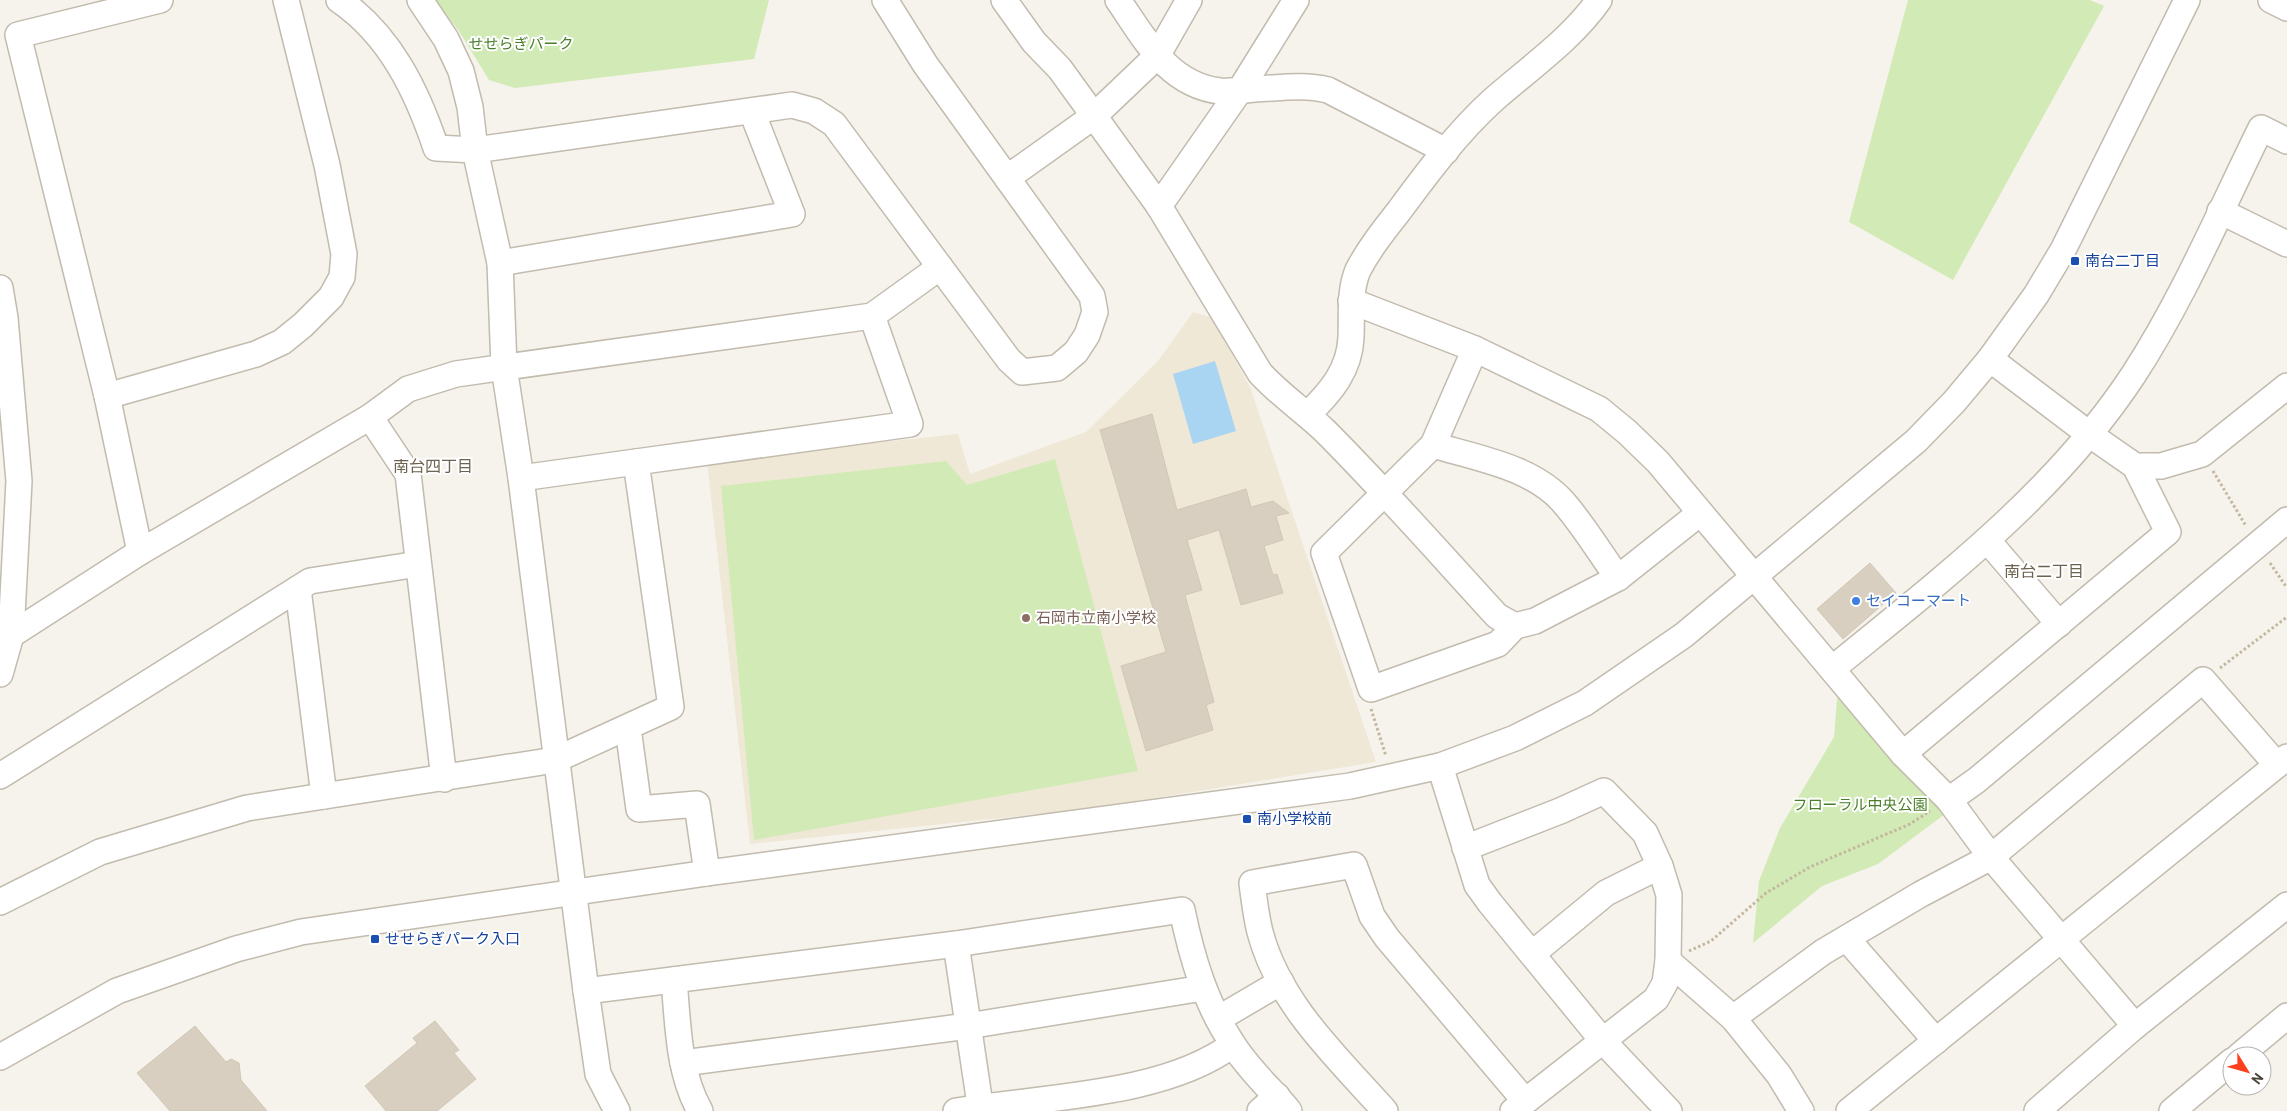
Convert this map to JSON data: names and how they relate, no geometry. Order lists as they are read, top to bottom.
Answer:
{
  "districts": ["南台四丁目", "南台二丁目"],
  "parks": ["せせらぎパーク", "フローラル中央公園"],
  "places": {
    "transit": ["南台二丁目", "南小学校前", "せせらぎパーク入口"],
    "other": ["セイコーマート", "石岡市立南小学校"]
  },
  "north": "bottom right"
}
